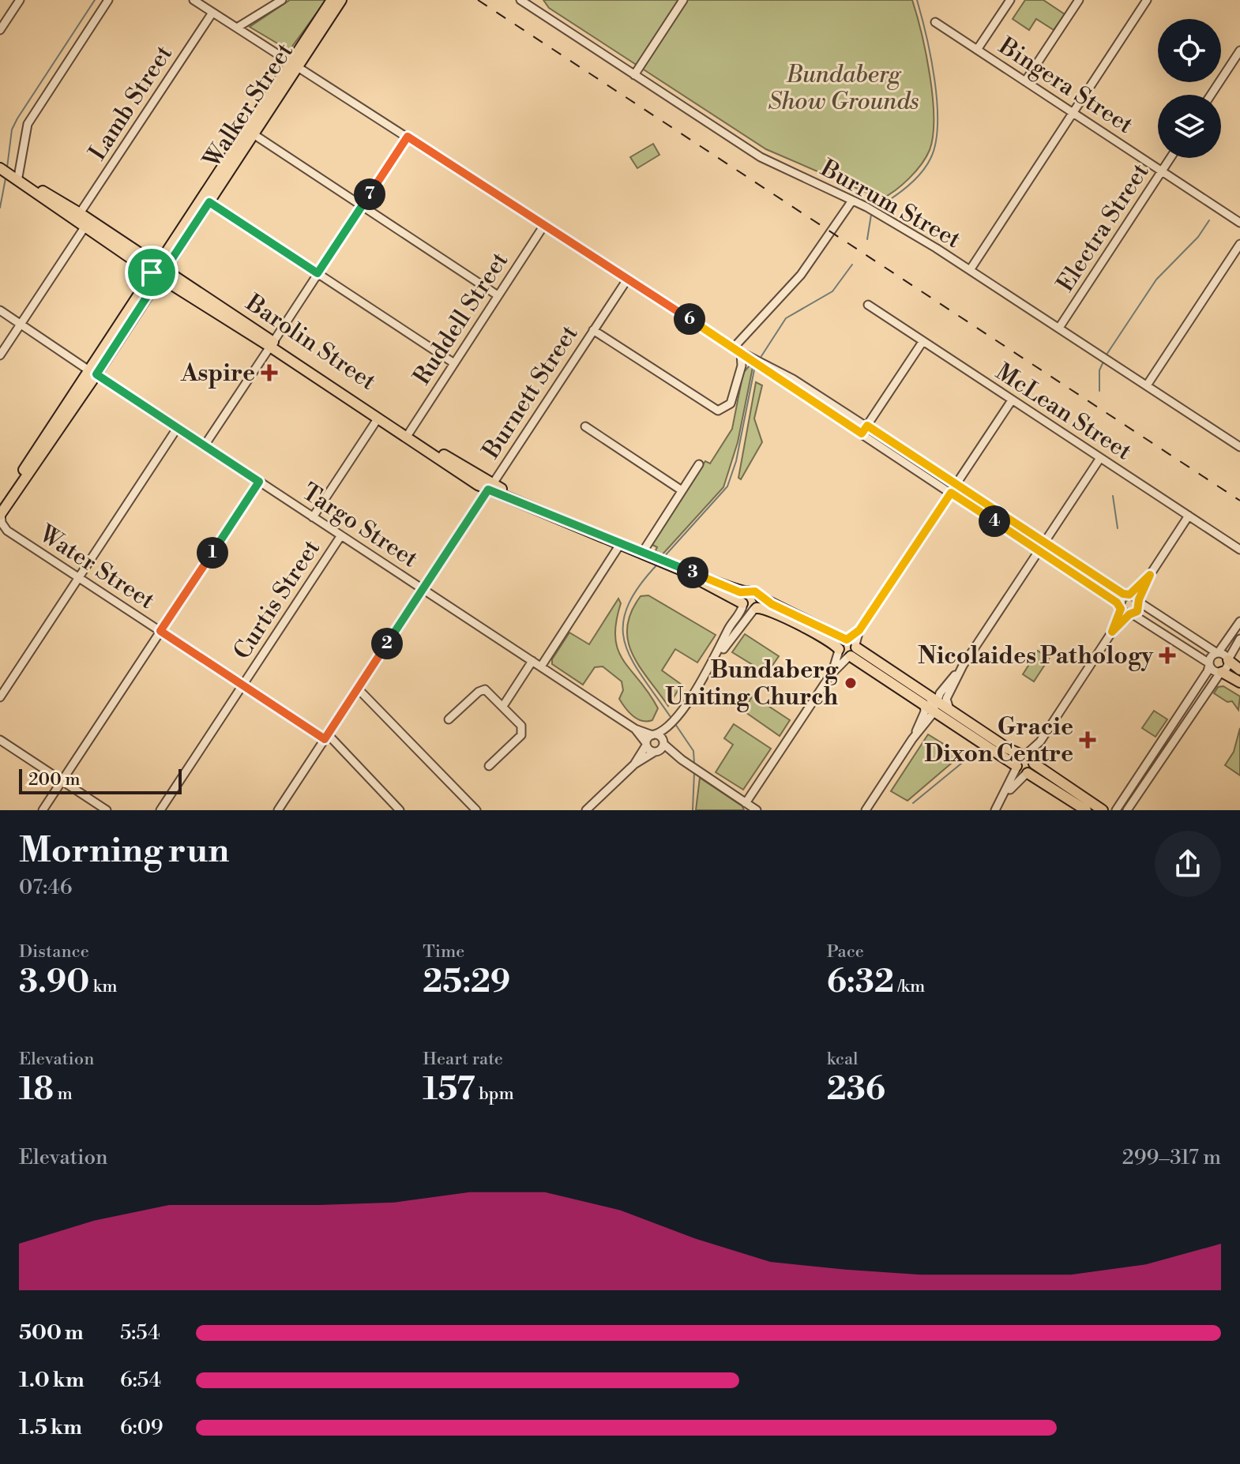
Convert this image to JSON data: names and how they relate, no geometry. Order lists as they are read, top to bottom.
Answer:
{
  "streets": {
    "main road": ["Walker Street", "Barolin Street"],
    "street": [
      "Bingera Street",
      "Lamb Street",
      "Burrum Street",
      "Electra Street",
      "Ruddell Street",
      "Burnett Street",
      "McLean Street",
      "Targo Street",
      "Water Street",
      "Curtis Street"
    ]
  },
  "crossings": [
    ["Bingera Street", "Electra Street"],
    ["Lamb Street", "Barolin Street"],
    ["Walker Street", "Barolin Street"],
    ["Walker Street", "Targo Street"],
    ["Walker Street", "Water Street"],
    ["Burrum Street", "Electra Street"],
    ["Ruddell Street", "Barolin Street"],
    ["Barolin Street", "Burnett Street"],
    ["Burnett Street", "Targo Street"],
    ["Burnett Street", "Water Street"],
    ["Targo Street", "Curtis Street"],
    ["Water Street", "Curtis Street"]
  ],
  "parks": ["Bundaberg Show Grounds"],
  "places": {
    "health": ["Aspire", "Nicolaides Pathology", "Gracie Dixon Centre"],
    "other": ["Bundaberg Uniting Church"]
  },
  "scale_bar": "200 m",
  "page": {
    "pins": [
      "7",
      "6",
      "4",
      "1",
      "3",
      "2"
    ],
    "scale": "200 m",
    "heading": ["Morning run", "07:46"],
    "stats": [
      ["Distance", "3.90 km"],
      ["Time", "25:29"],
      ["Pace", "6:32 /km"],
      ["Elevation", "18 m"],
      ["Heart rate", "157 bpm"],
      ["kcal", "236"]
    ],
    "chart": ["Elevation", "299–317 m"],
    "list": [
      {
        "name": "500 m",
        "note": "5:54"
      },
      {
        "name": "1.0 km",
        "note": "6:54"
      },
      {
        "name": "1.5 km",
        "note": "6:09"
      }
    ]
  }
}
